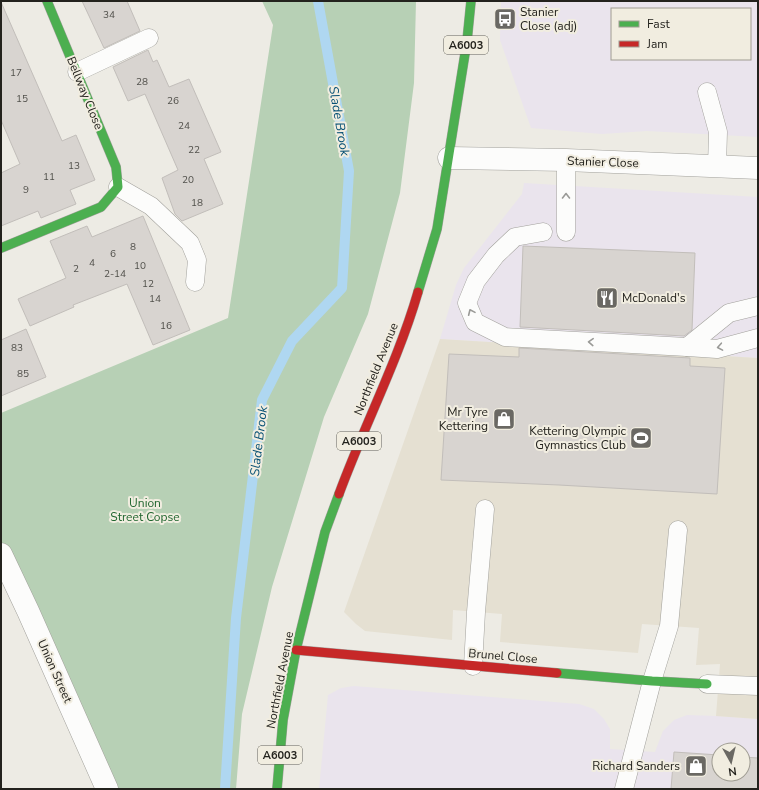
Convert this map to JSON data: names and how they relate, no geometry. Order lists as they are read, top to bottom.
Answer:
{
  "streets": {
    "main road": [
      "A6003",
      "Bellway Close",
      "Northfield Avenue",
      "Brunel Close"
    ],
    "street": ["Stanier Close", "Union Street"]
  },
  "crossings": [
    ["Stanier Close", "Northfield Avenue"],
    ["Northfield Avenue", "Brunel Close"]
  ],
  "water": ["Slade Brook"],
  "parks": ["Union Street Copse"],
  "places": {
    "bus stop": ["Stanier Close (adj)"],
    "restaurant": ["McDonald's"],
    "shop": ["Mr Tyre Kettering", "Richard Sanders"],
    "sports": ["Kettering Olympic Gymnastics Club"]
  },
  "house_numbers": [
    "34",
    "17",
    "28",
    "15",
    "26",
    "24",
    "22",
    "13",
    "11",
    "20",
    "9",
    "18",
    "8",
    "6",
    "4",
    "10",
    "2",
    "2-14",
    "12",
    "14",
    "16",
    "83",
    "85"
  ],
  "legend": ["Fast", "Jam"],
  "north": "bottom"
}
